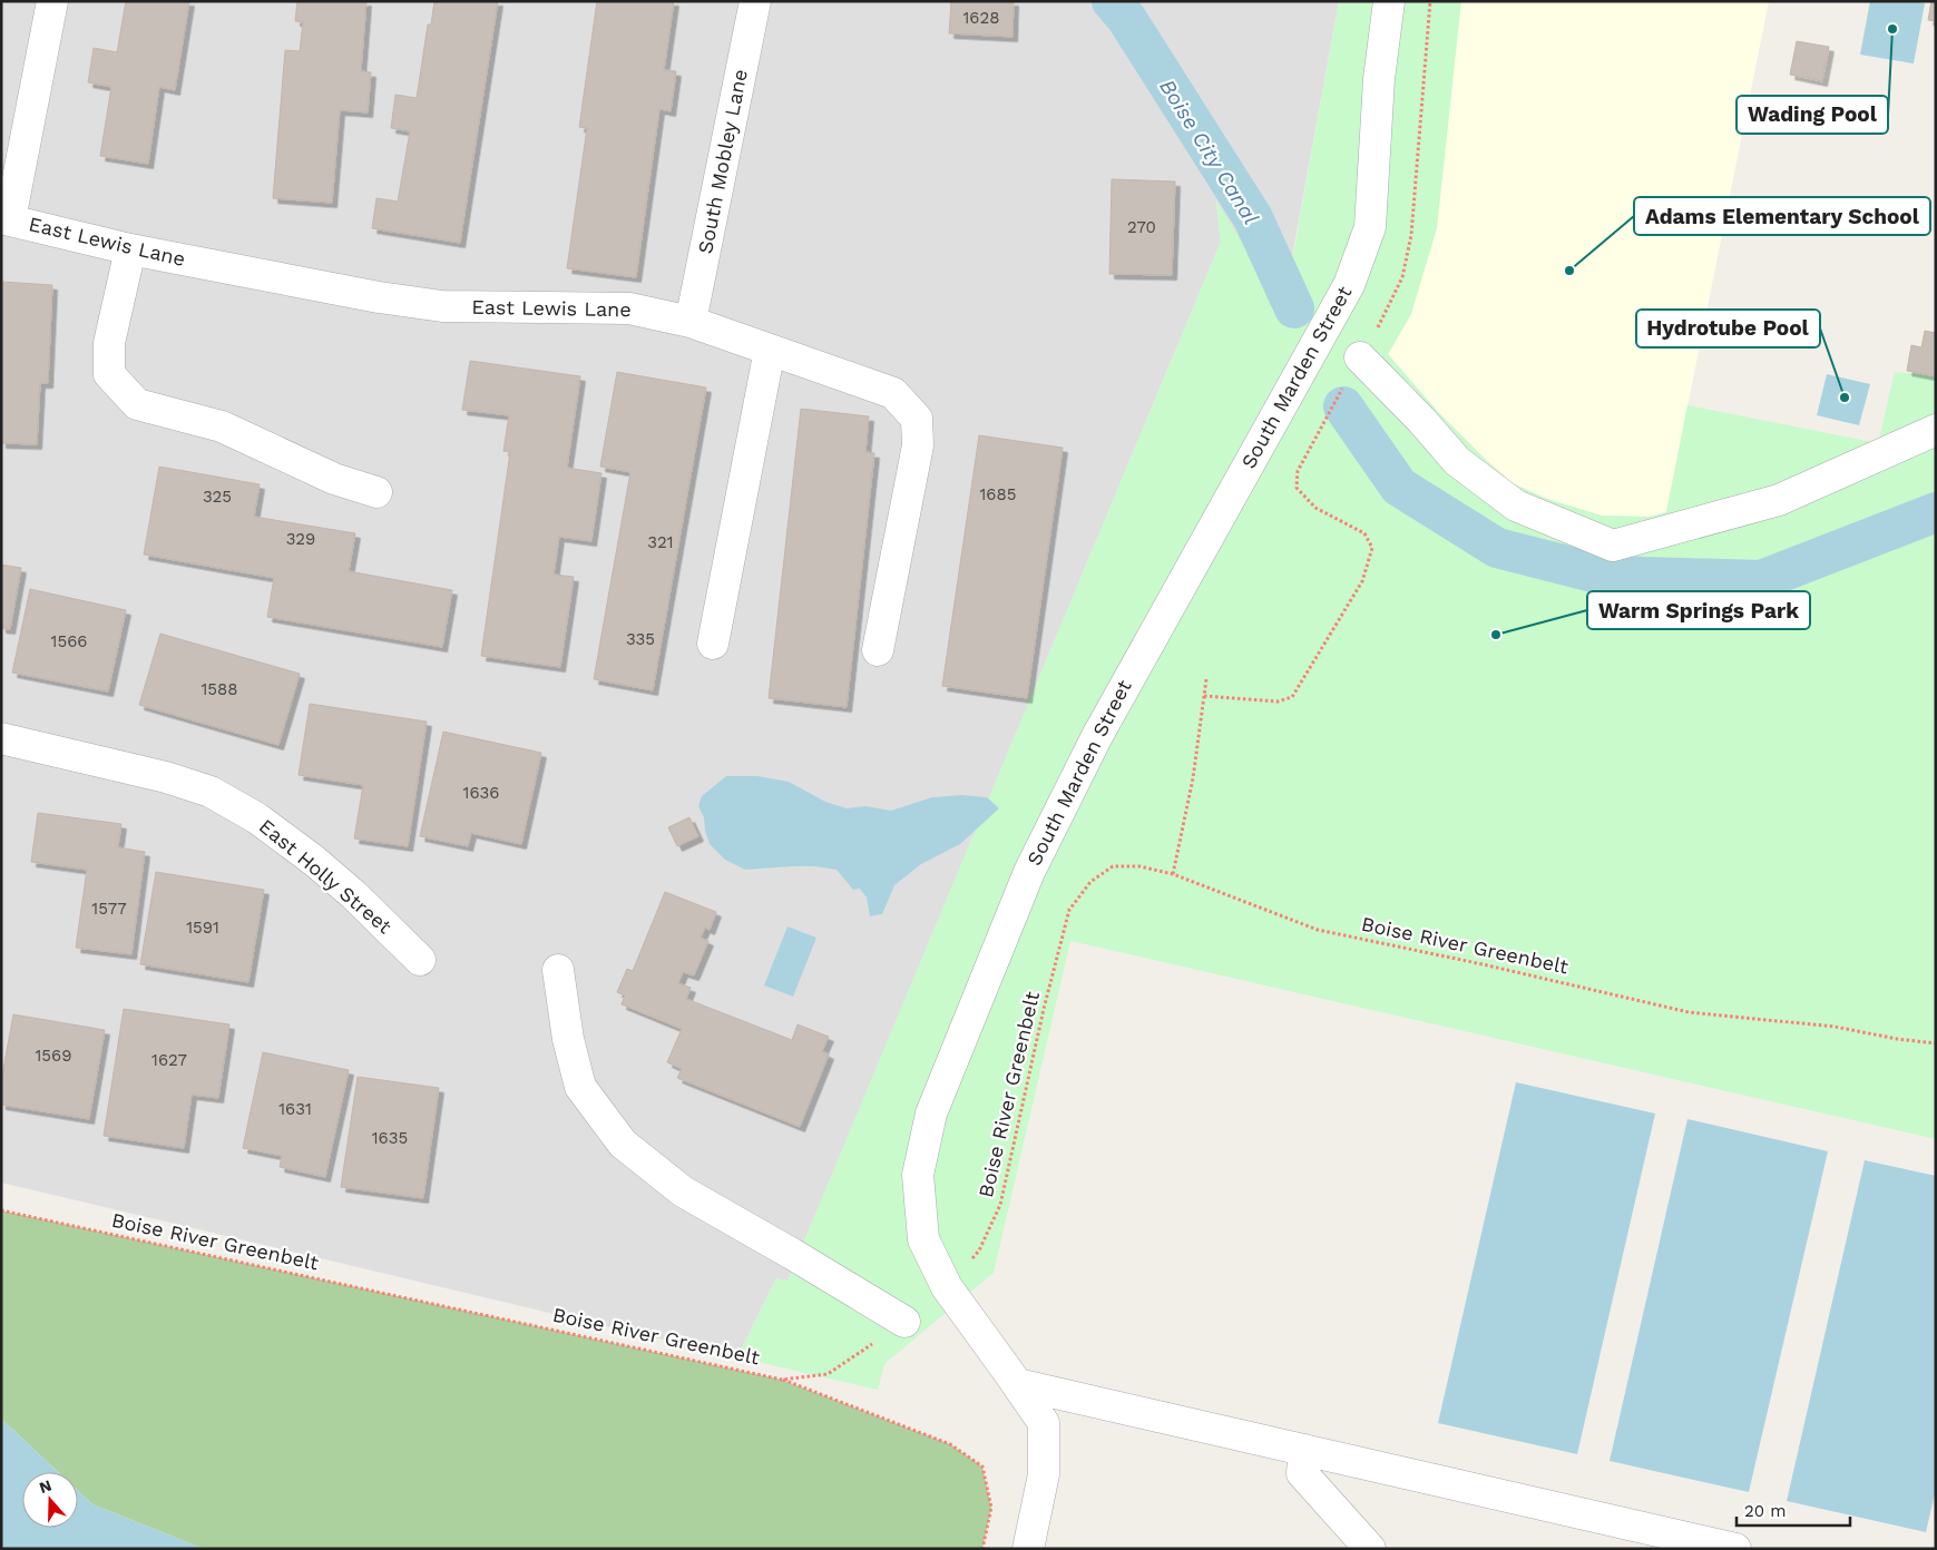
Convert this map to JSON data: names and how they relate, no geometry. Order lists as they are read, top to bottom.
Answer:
{
  "streets": {
    "street": [
      "South Mobley Lane",
      "East Lewis Lane",
      "South Marden Street",
      "East Holly Street"
    ],
    "path": ["Boise River Greenbelt"]
  },
  "crossings": [
    ["South Mobley Lane", "East Lewis Lane"],
    ["South Marden Street", "Boise River Greenbelt"]
  ],
  "water": ["Boise City Canal"],
  "places": [
    "Wading Pool",
    "Adams Elementary School",
    "Hydrotube Pool",
    "Warm Springs Park"
  ],
  "house_numbers": [
    "1628",
    "270",
    "1685",
    "325",
    "329",
    "321",
    "335",
    "1566",
    "1588",
    "1636",
    "1577",
    "1591",
    "1569",
    "1627",
    "1631",
    "1635"
  ],
  "scale_bar": "20 m",
  "north": "top"
}
